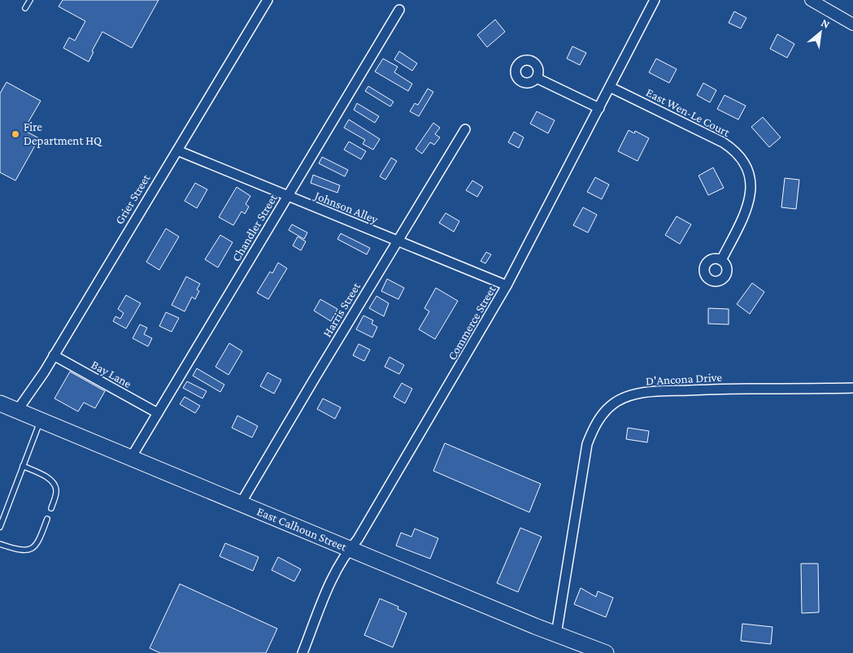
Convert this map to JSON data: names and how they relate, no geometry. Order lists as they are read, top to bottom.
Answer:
{
  "streets": {
    "main road": ["East Calhoun Street"],
    "street": [
      "East Wen-Le Court",
      "Grier Street",
      "Johnson Alley",
      "Chandler Street",
      "Harris Street",
      "Commerce Street",
      "Bay Lane",
      "D'Ancona Drive"
    ]
  },
  "crossings": [
    ["East Wen-Le Court", "Commerce Street"],
    ["Grier Street", "Johnson Alley"],
    ["Grier Street", "Bay Lane"],
    ["Grier Street", "East Calhoun Street"],
    ["Johnson Alley", "Chandler Street"],
    ["Johnson Alley", "Harris Street"],
    ["Johnson Alley", "Commerce Street"],
    ["Chandler Street", "Bay Lane"],
    ["Chandler Street", "East Calhoun Street"],
    ["Harris Street", "East Calhoun Street"],
    ["Commerce Street", "East Calhoun Street"],
    ["D'Ancona Drive", "East Calhoun Street"]
  ],
  "places": ["Fire Department HQ"],
  "north": "top right"
}
